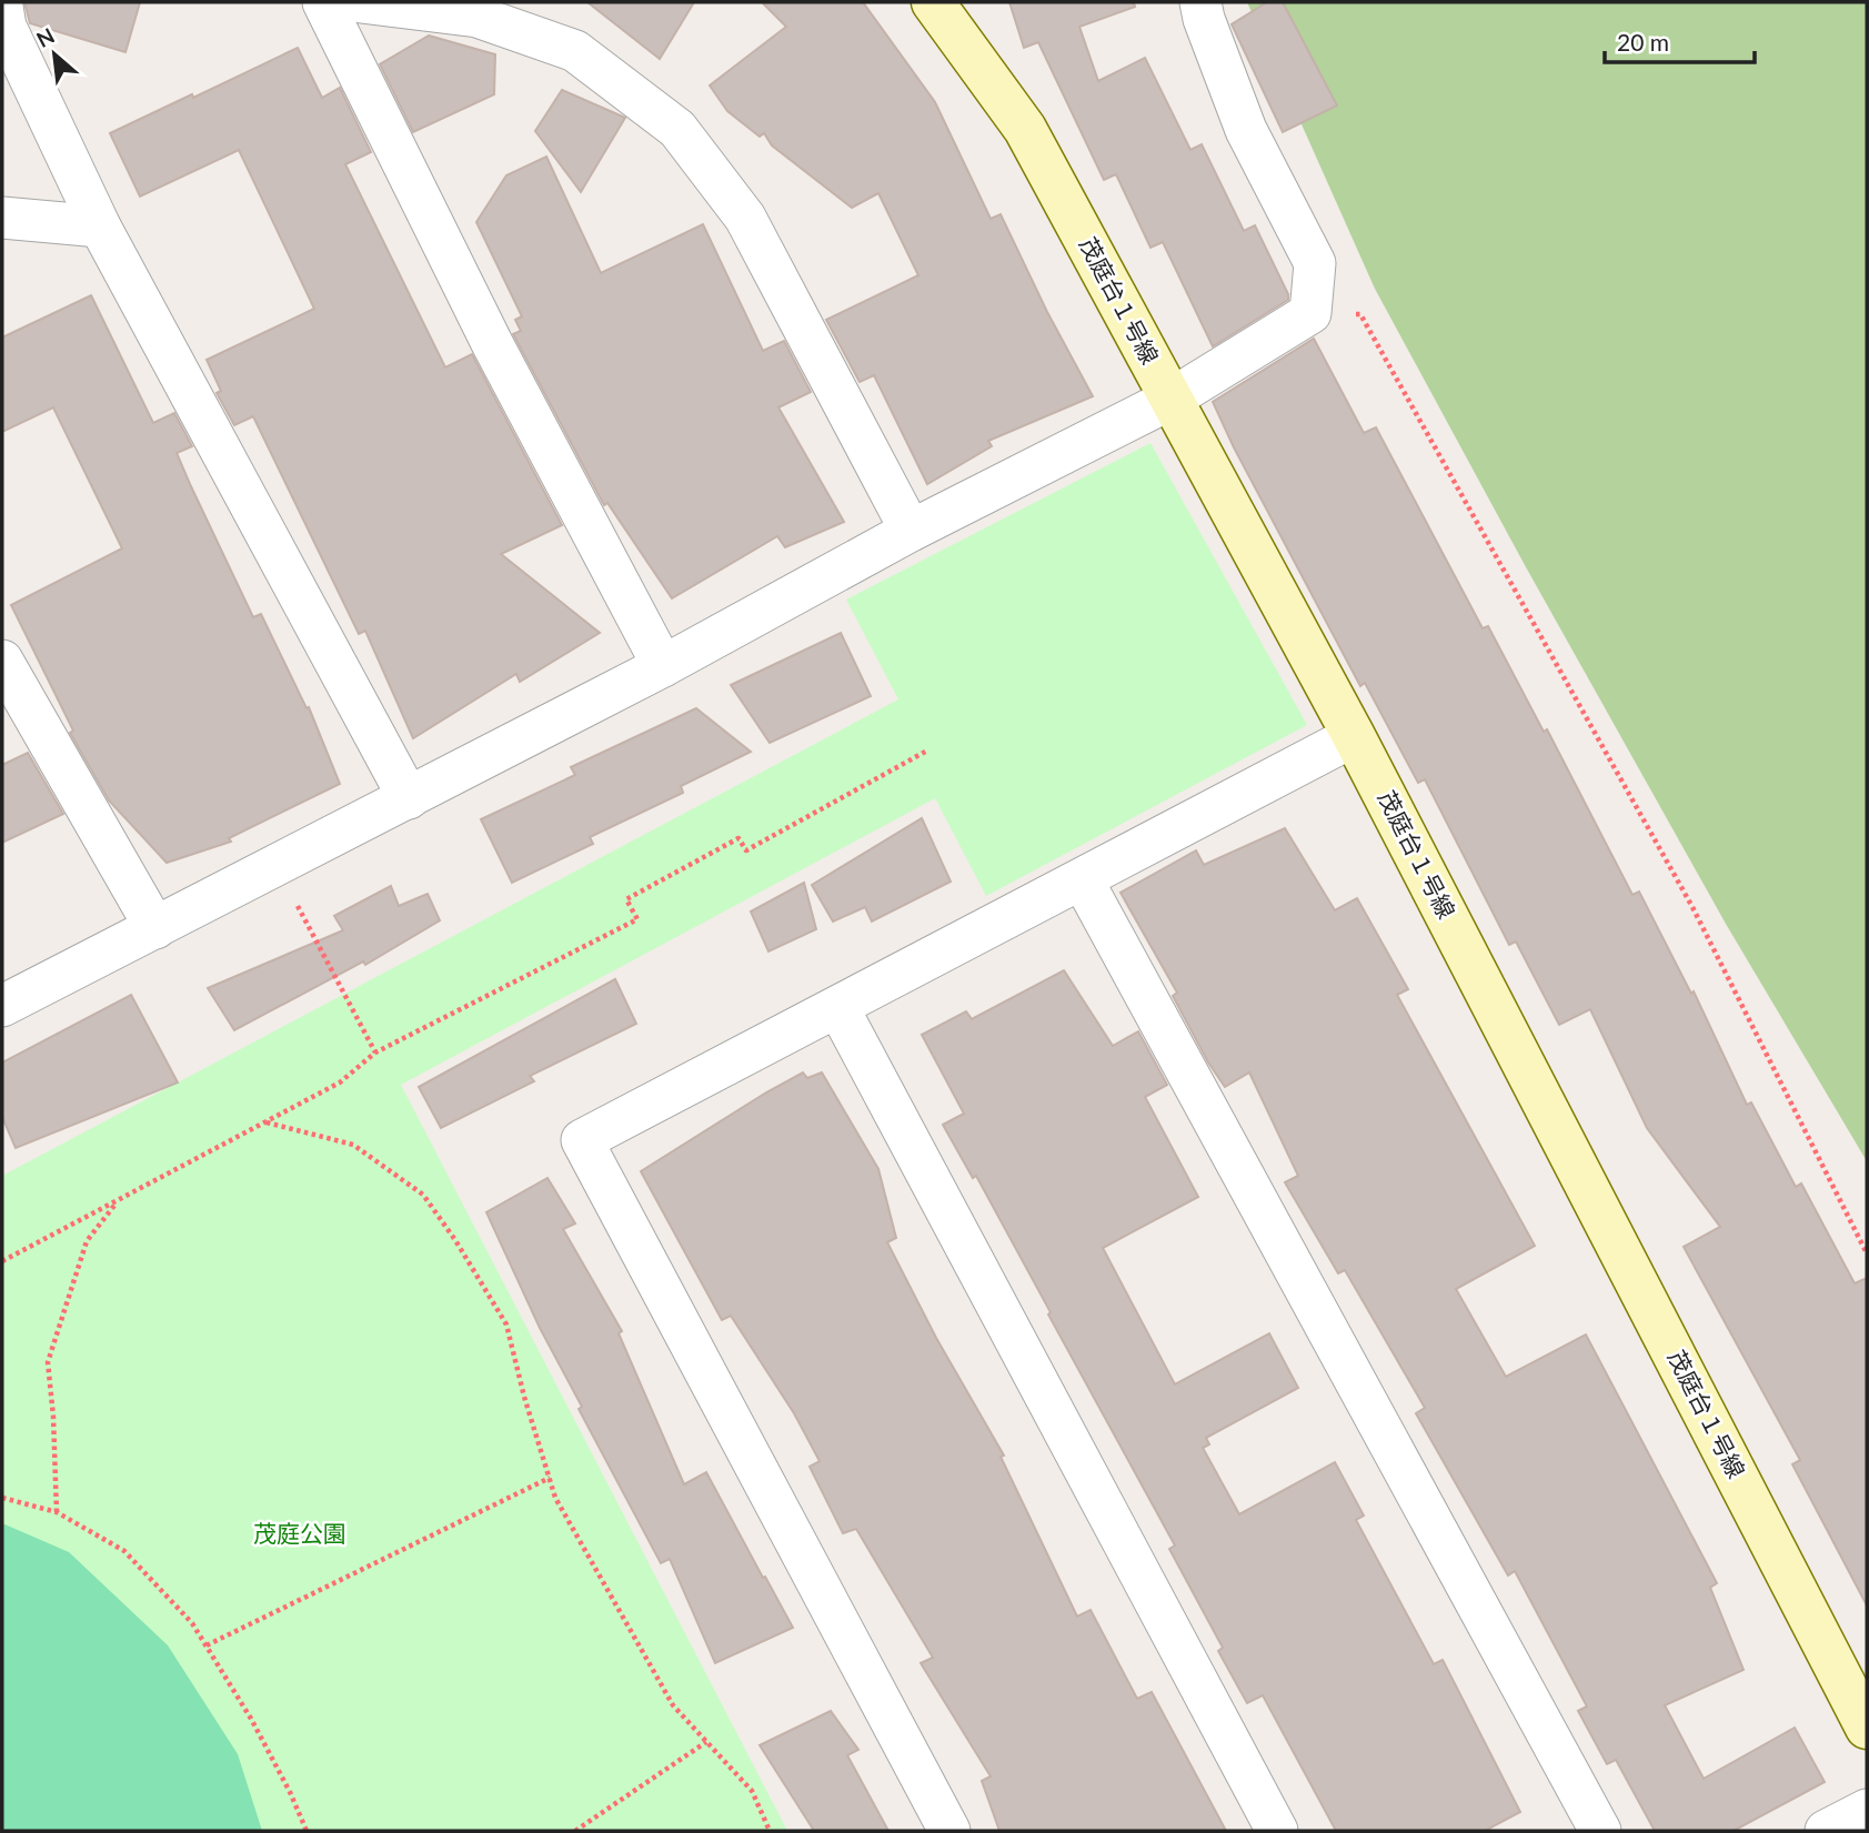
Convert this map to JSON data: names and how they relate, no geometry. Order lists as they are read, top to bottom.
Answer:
{
  "streets": {
    "street": ["茂庭台１号線"]
  },
  "parks": ["茂庭公園"],
  "scale_bar": "20 m",
  "north": "top left"
}
